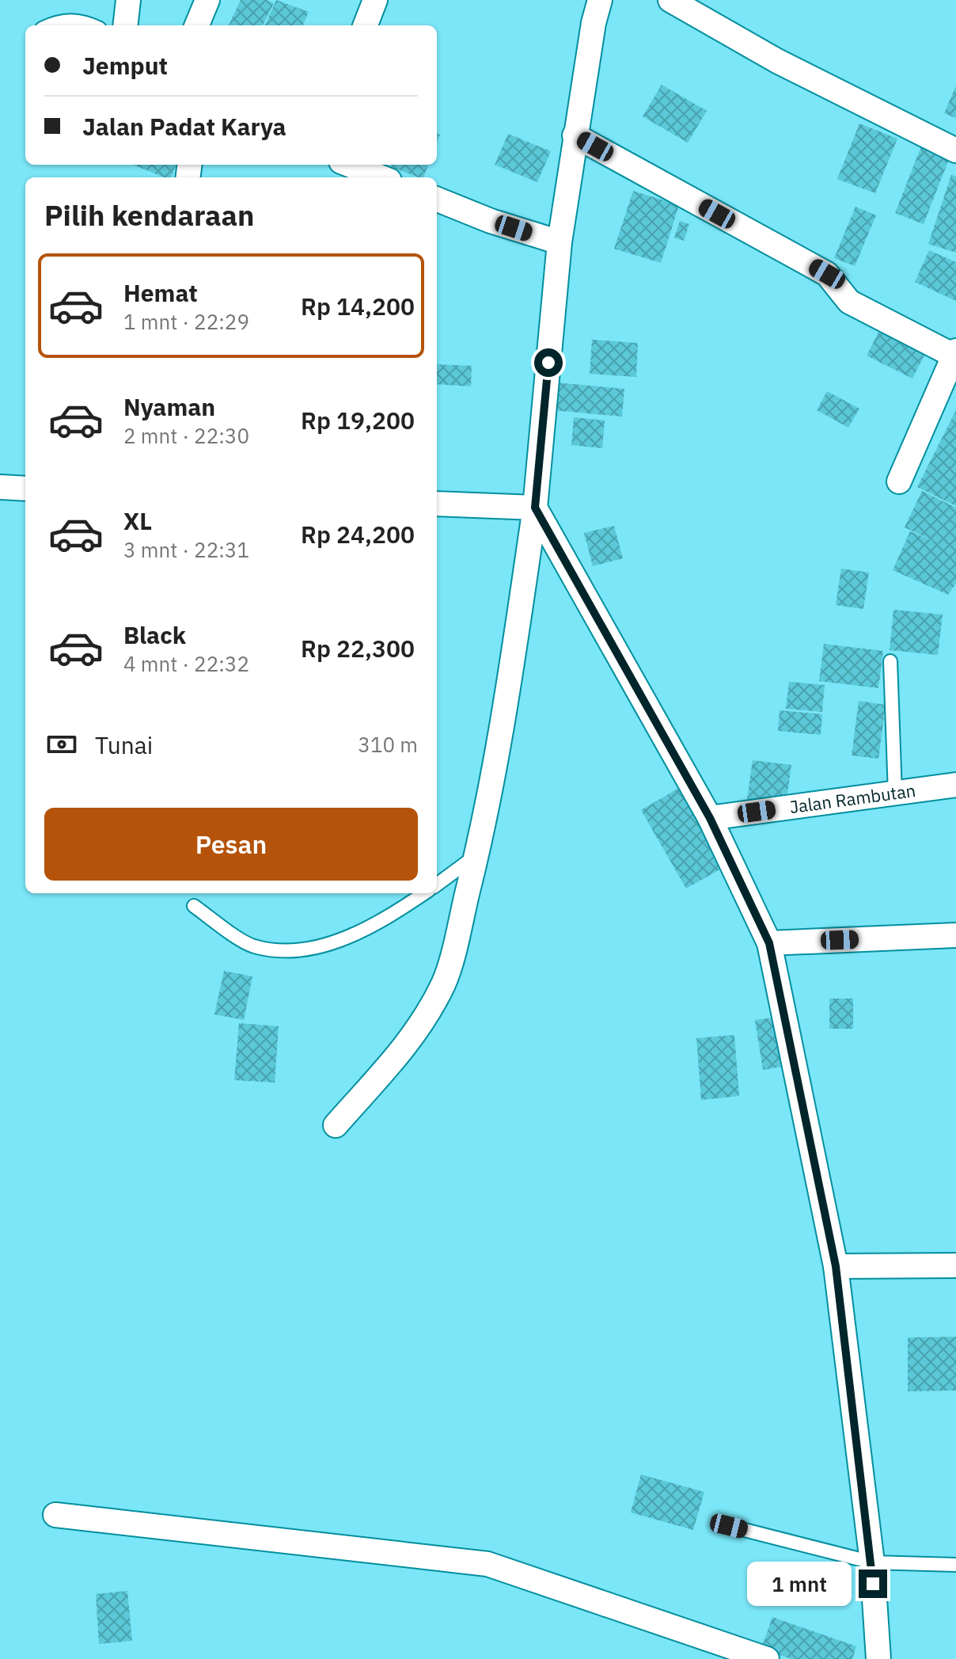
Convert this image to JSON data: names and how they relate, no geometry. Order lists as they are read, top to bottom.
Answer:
{
  "streets": {
    "street": ["Jalan Rambutan"]
  },
  "page": {
    "banner": ["Jemput", "Jalan Padat Karya"],
    "heading": "Pilih kendaraan",
    "list": [
      {
        "name": "Hemat",
        "note": "1 mnt · 22:29",
        "value": "Rp 14,200"
      },
      {
        "name": "Nyaman",
        "note": "2 mnt · 22:30",
        "value": "Rp 19,200"
      },
      {
        "name": "XL",
        "note": "3 mnt · 22:31",
        "value": "Rp 24,200"
      },
      {
        "name": "Black",
        "note": "4 mnt · 22:32",
        "value": "Rp 22,300"
      }
    ],
    "pay": ["Tunai", "310 m"],
    "buttons": "Pesan",
    "bubble": "1 mnt"
  }
}
